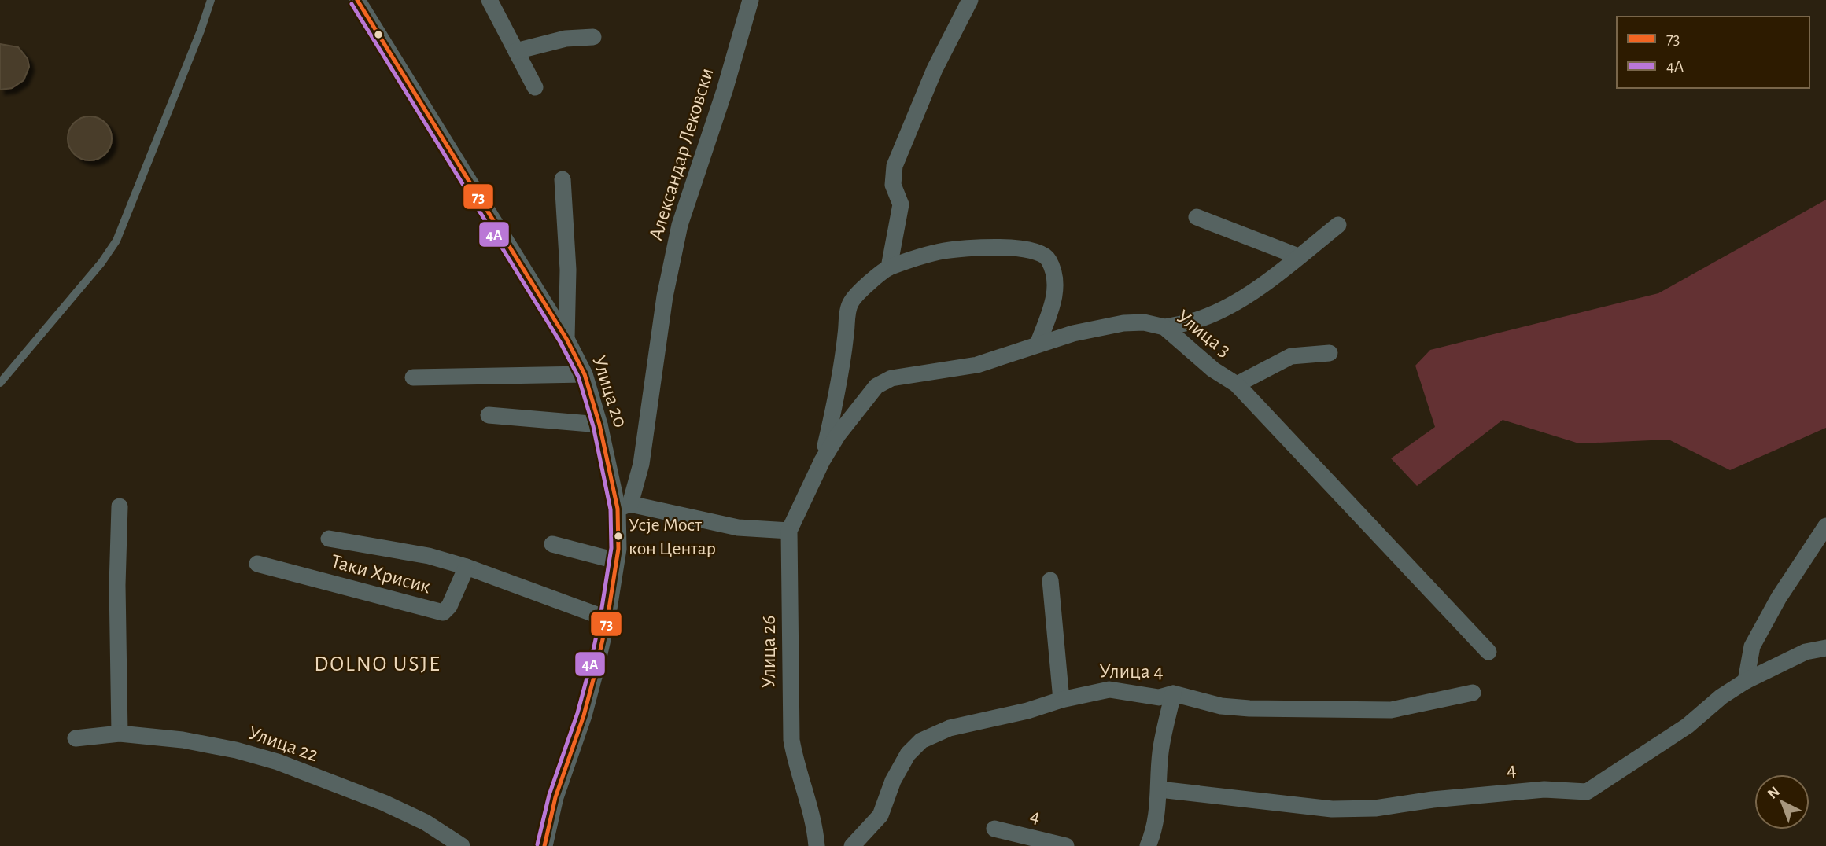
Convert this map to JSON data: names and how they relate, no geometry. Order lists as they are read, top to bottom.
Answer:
{
  "streets": {
    "street": [
      "Александар Лековски",
      "Улица 3",
      "Улица 20",
      "Таки Хрисик",
      "Улица 26",
      "Улица 4",
      "Улица 22",
      "4"
    ]
  },
  "crossings": [
    ["Александар Лековски", "Улица 20"],
    ["Улица 3", "Улица 26"]
  ],
  "districts": ["DOLNO USJE"],
  "places": ["Усје Мост кон Центар"],
  "lines": ["transit line 73", "transit line 4A"],
  "legend": ["73", "4A"],
  "north": "top left"
}
